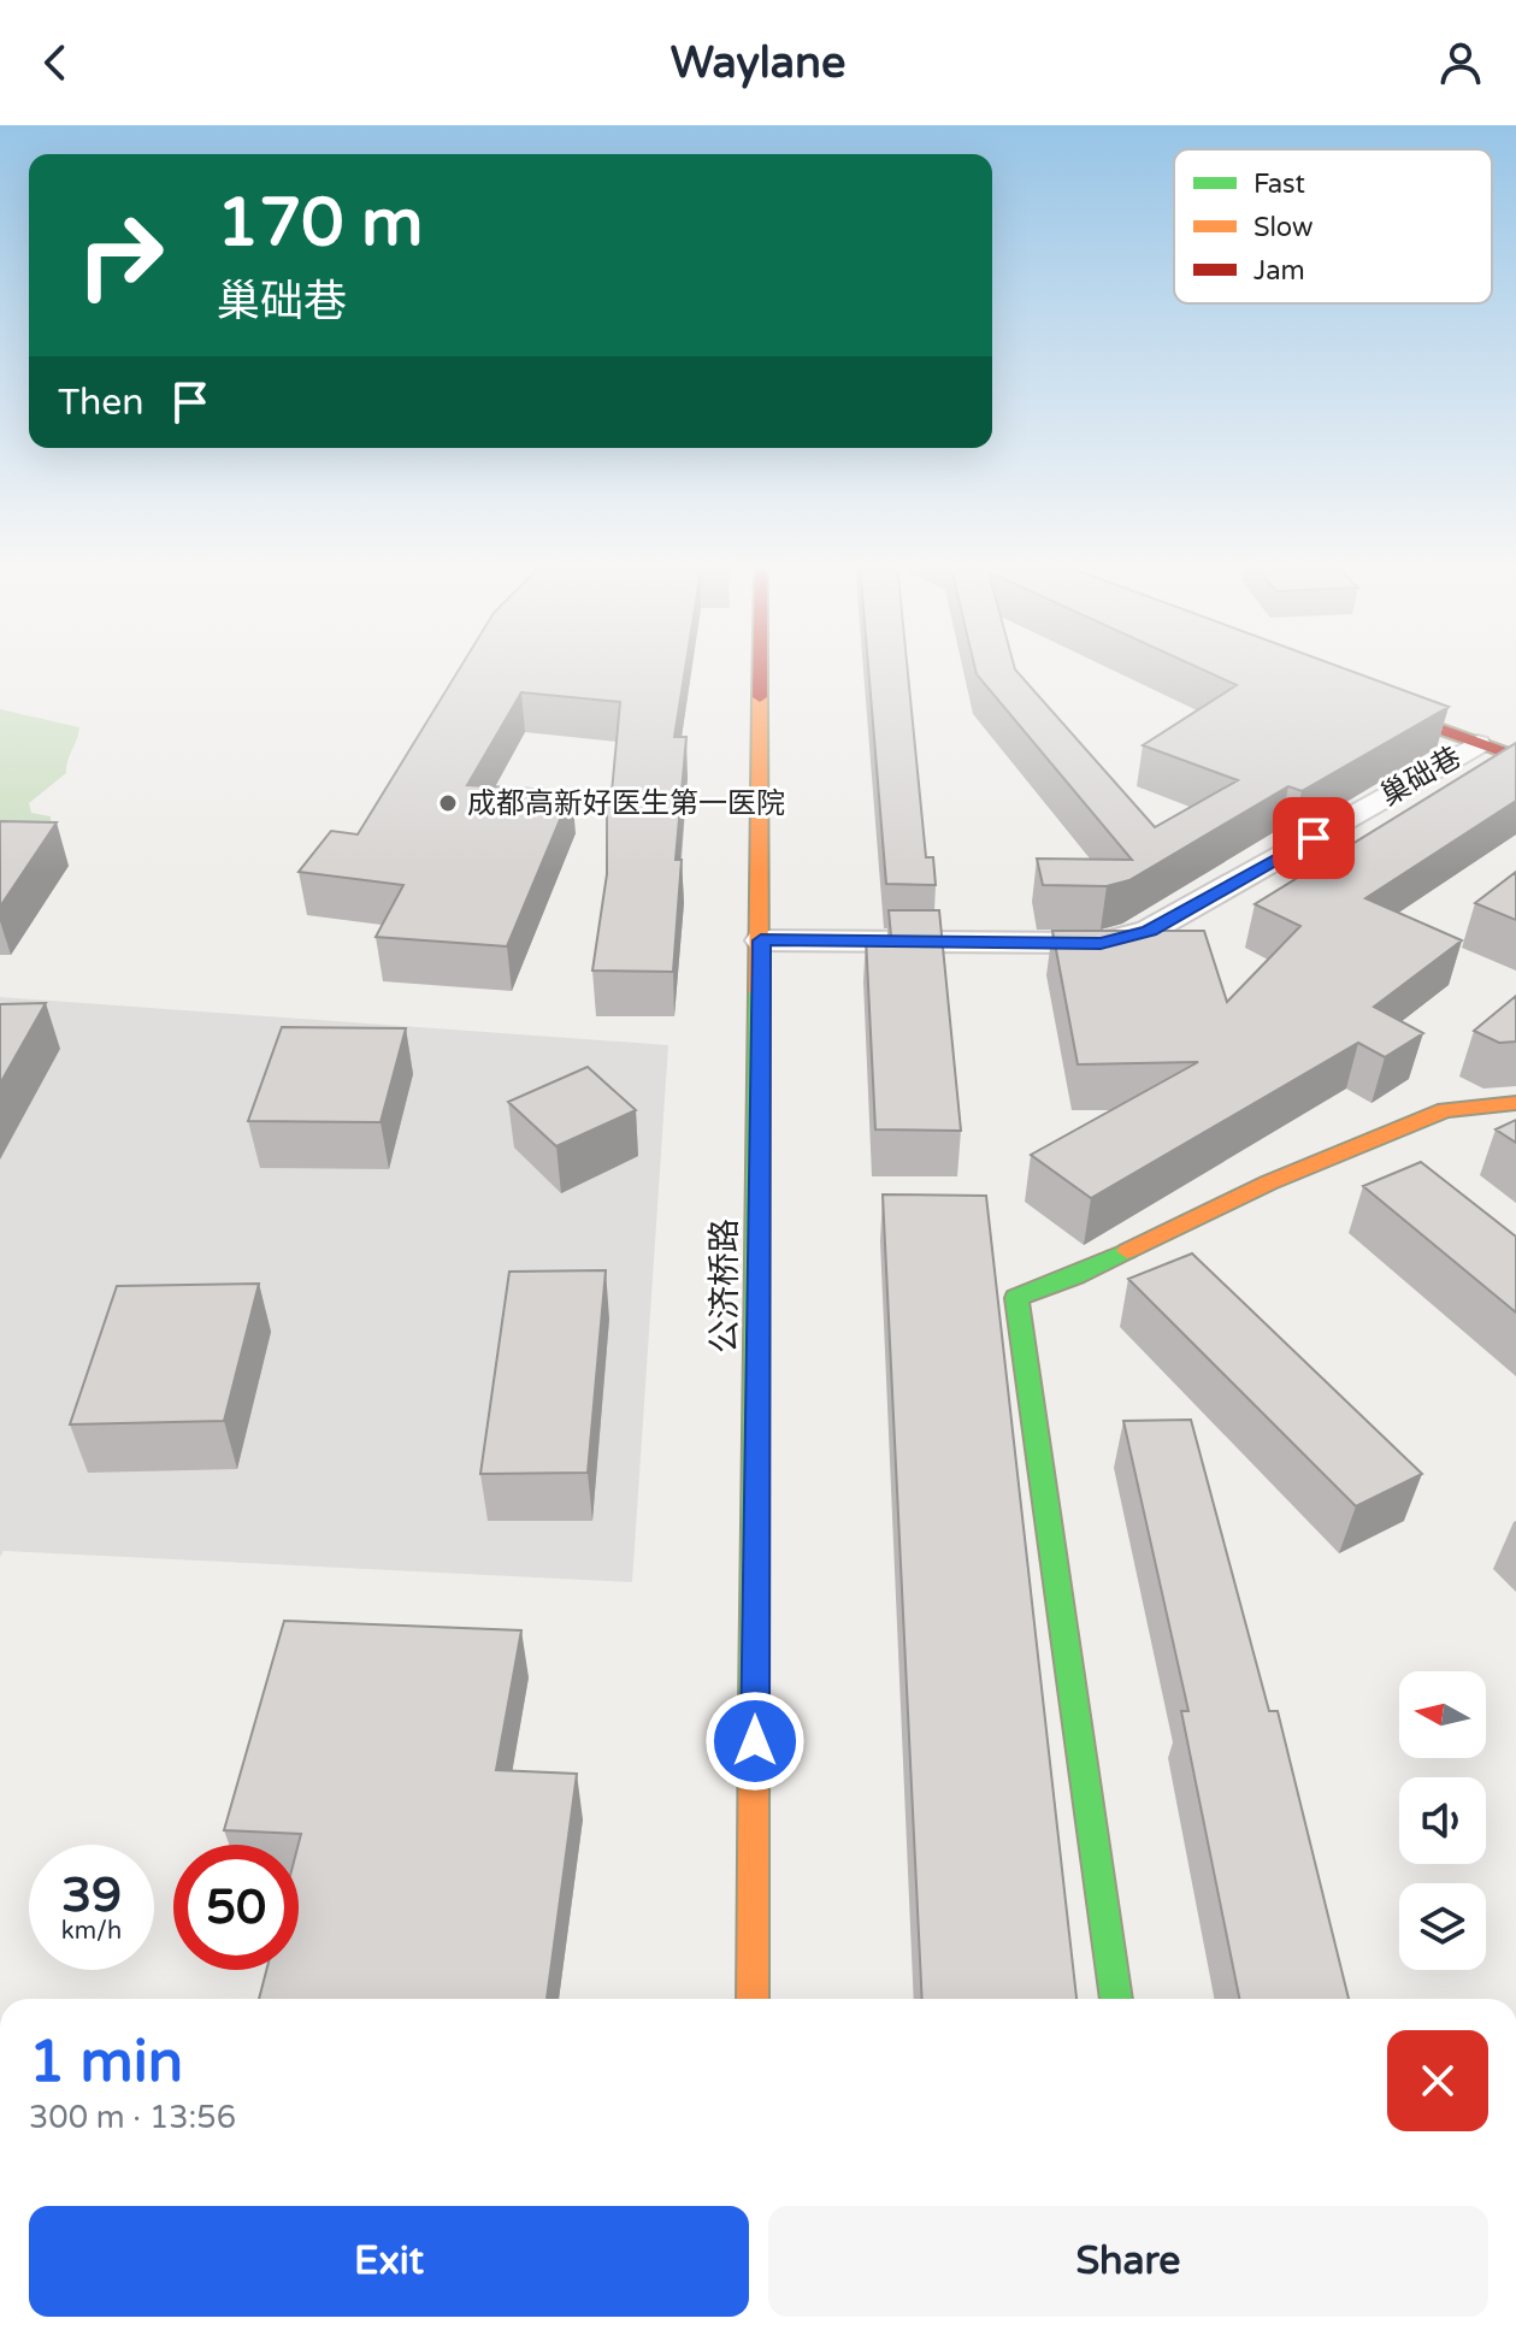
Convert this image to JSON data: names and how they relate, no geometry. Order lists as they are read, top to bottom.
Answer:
{
  "streets": {
    "main road": ["公济桥路"],
    "street": ["巢础巷"]
  },
  "crossings": [
    ["巢础巷", "公济桥路"]
  ],
  "places": ["成都高新好医生第一医院"],
  "legend": ["Fast", "Slow", "Jam"],
  "north": "left",
  "page": {
    "header": "Waylane",
    "turn": ["170 m", "巢础巷"],
    "then": "Then",
    "speed": "39 km/h",
    "limit": "50",
    "heading": ["1 min", "300 m · 13:56"],
    "buttons": ["Exit", "Share"]
  }
}
